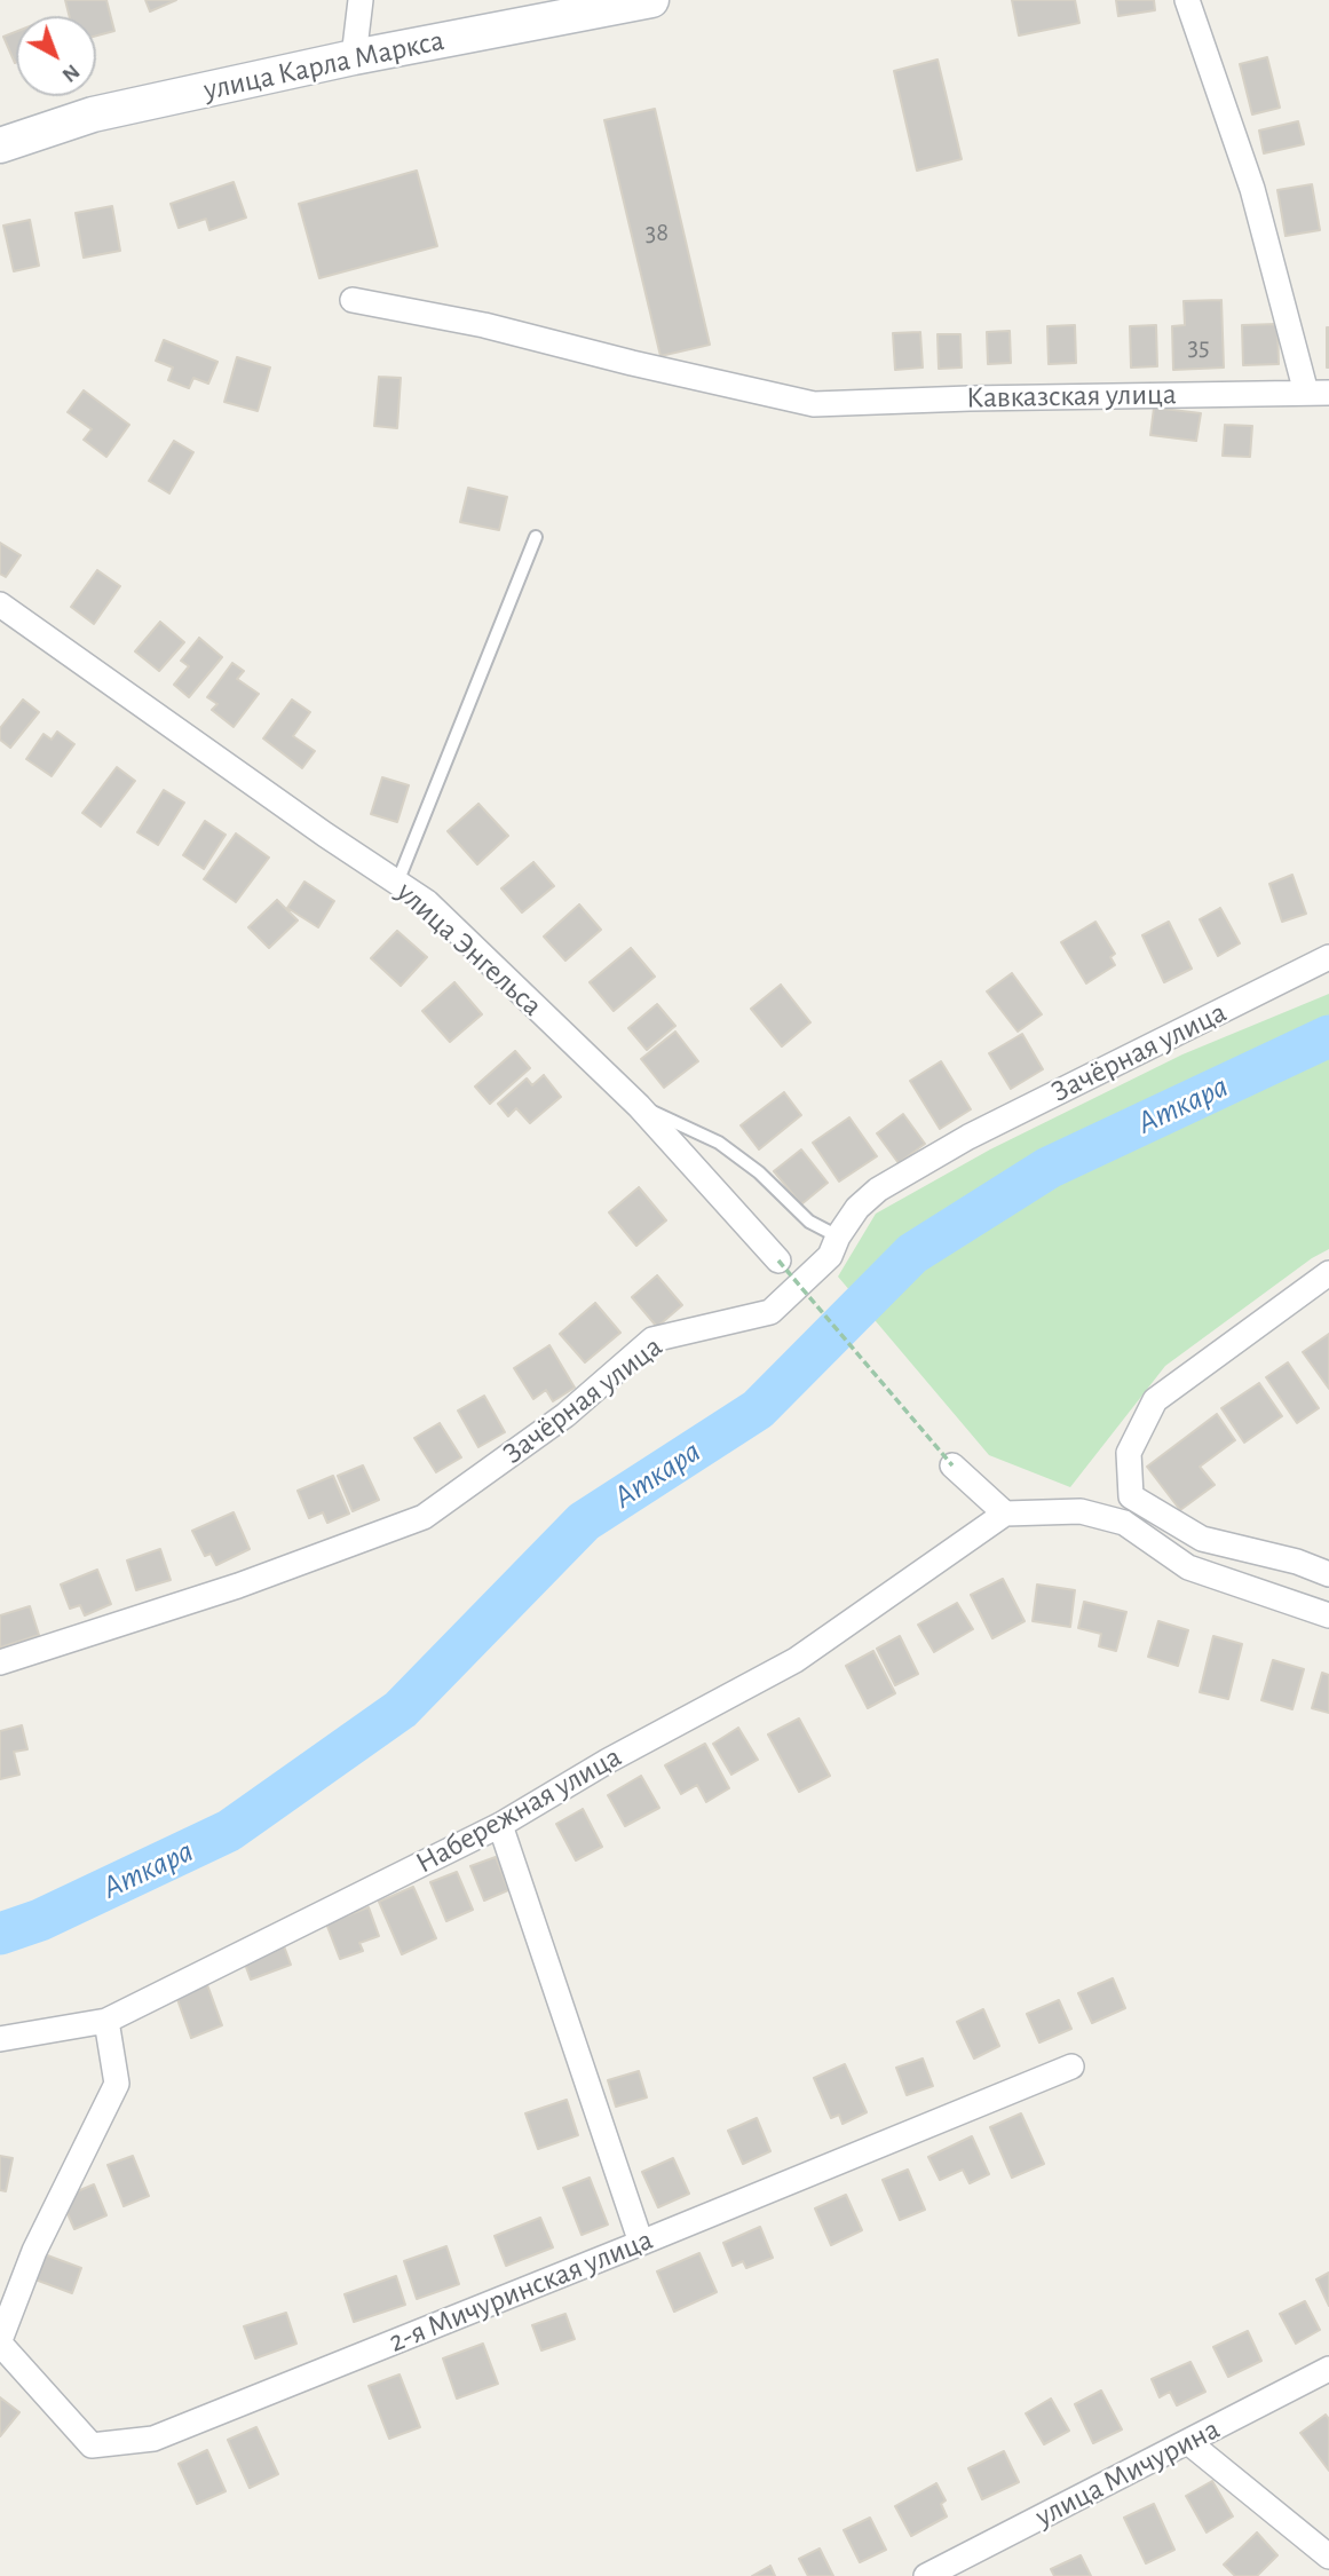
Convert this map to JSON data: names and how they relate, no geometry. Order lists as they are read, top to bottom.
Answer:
{
  "streets": {
    "street": [
      "улица Карла Маркса",
      "Кавказская улица",
      "улица Энгельса",
      "Зачёрная улица",
      "Набережная улица",
      "2-я Мичуринская улица",
      "улица Мичурина"
    ]
  },
  "water": ["Аткара"],
  "house_numbers": ["38", "35"],
  "north": "bottom right"
}
